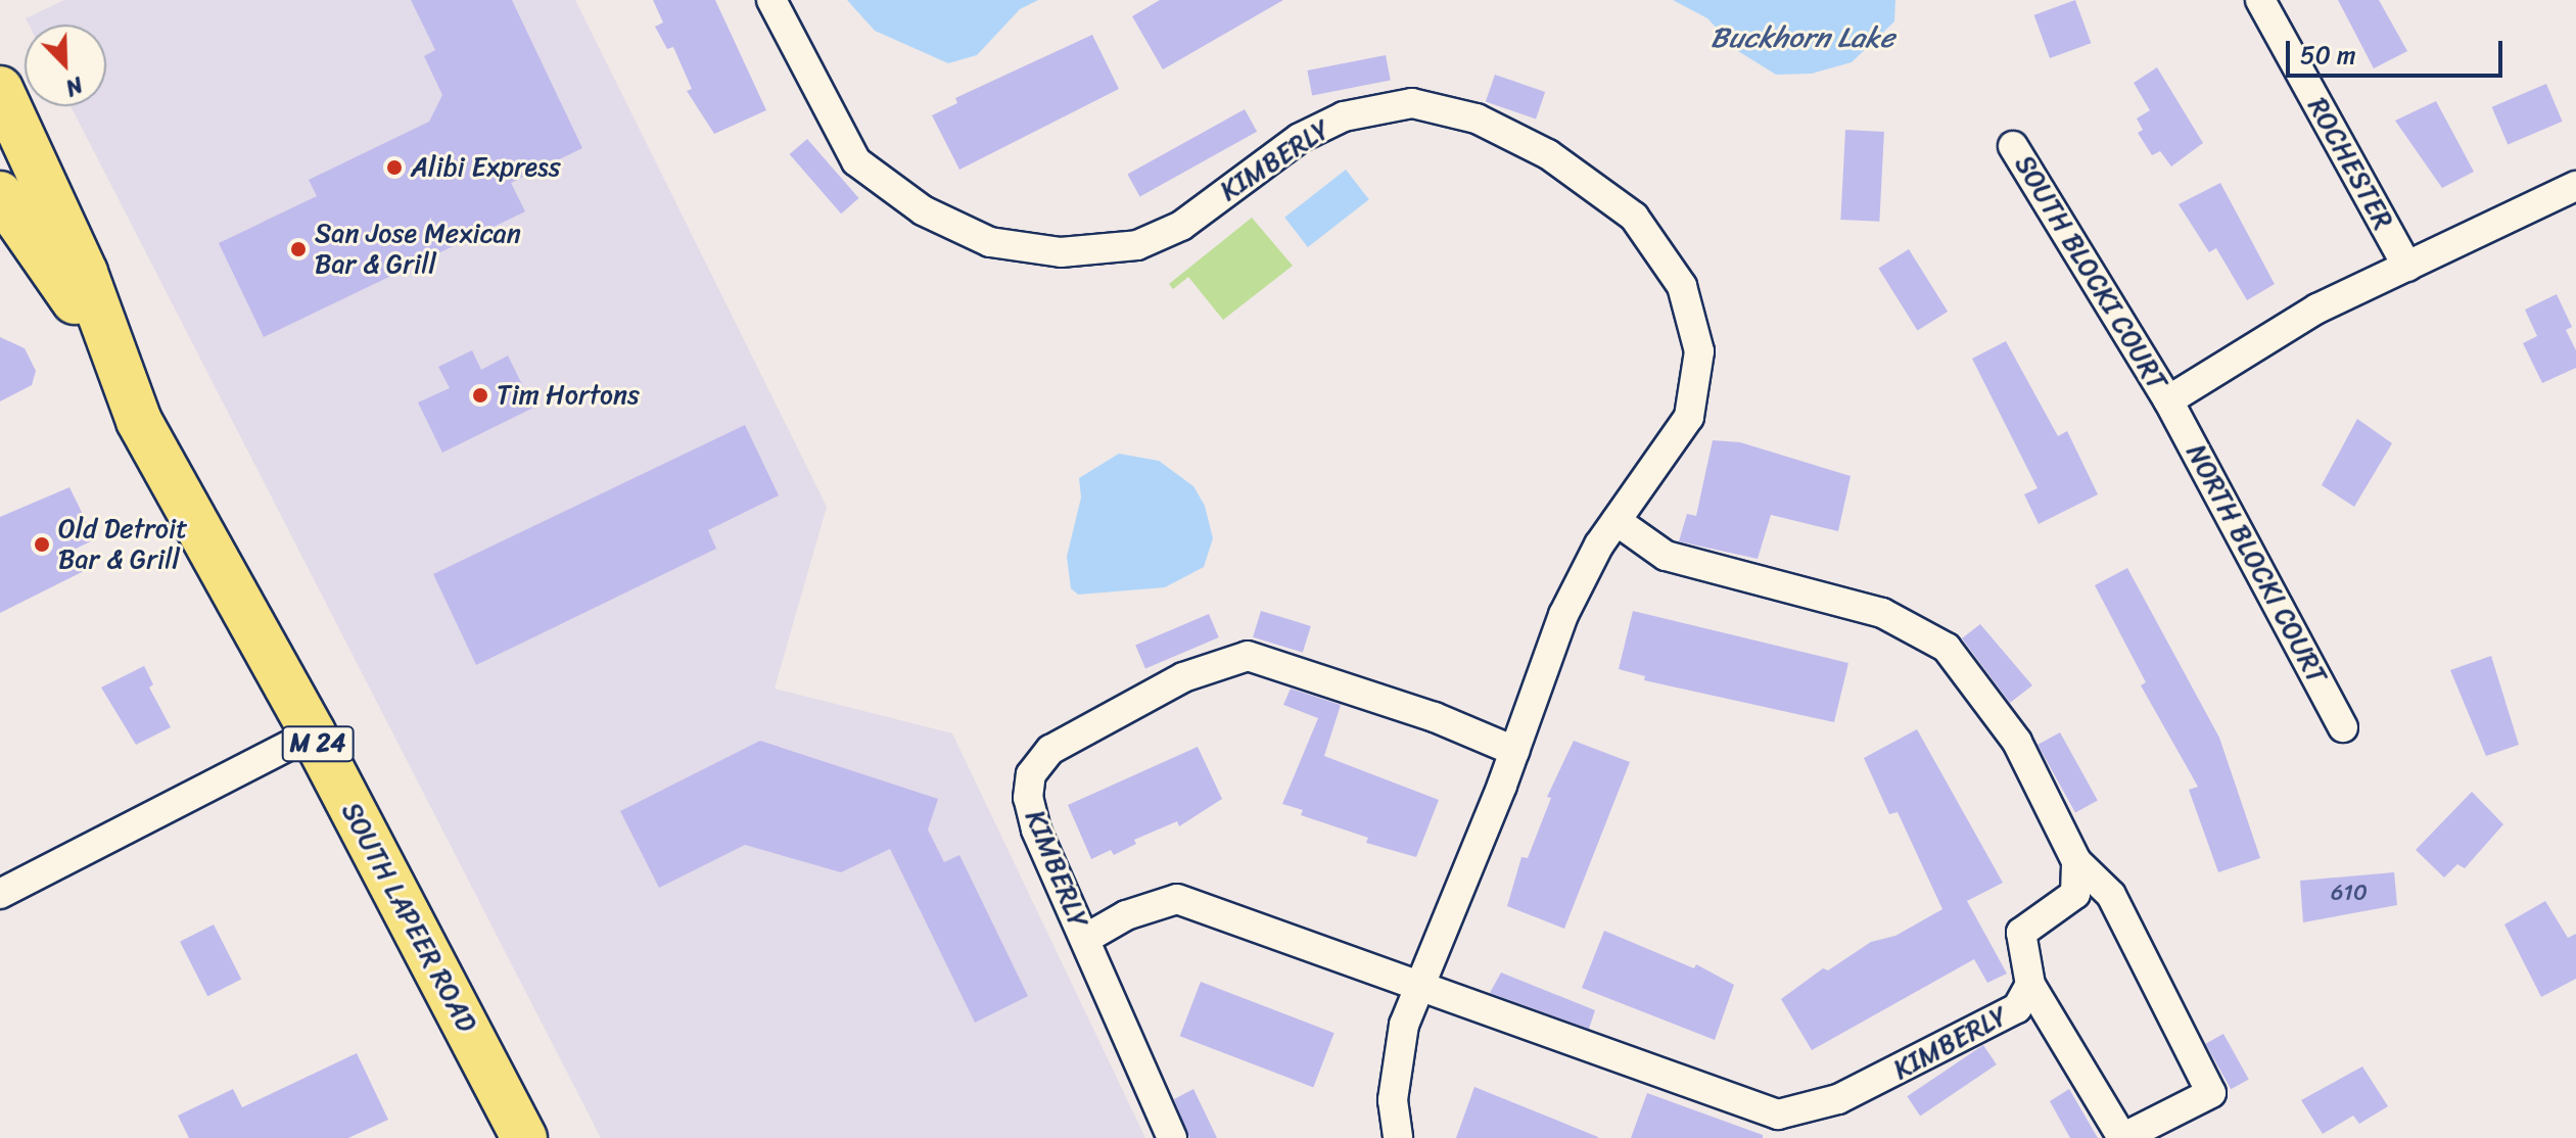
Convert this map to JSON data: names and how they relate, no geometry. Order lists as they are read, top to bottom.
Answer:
{
  "streets": {
    "main road": ["M 24", "SOUTH LAPEER ROAD"],
    "street": [
      "KIMBERLY",
      "ROCHESTER",
      "SOUTH BLOCKI COURT",
      "NORTH BLOCKI COURT"
    ]
  },
  "crossings": [
    ["SOUTH BLOCKI COURT", "NORTH BLOCKI COURT"]
  ],
  "water": ["Buckhorn Lake"],
  "places": [
    "Alibi Express",
    "San Jose Mexican Bar & Grill",
    "Tim Hortons",
    "Old Detroit Bar & Grill"
  ],
  "house_numbers": ["610"],
  "scale_bar": "50 m",
  "north": "bottom right"
}
